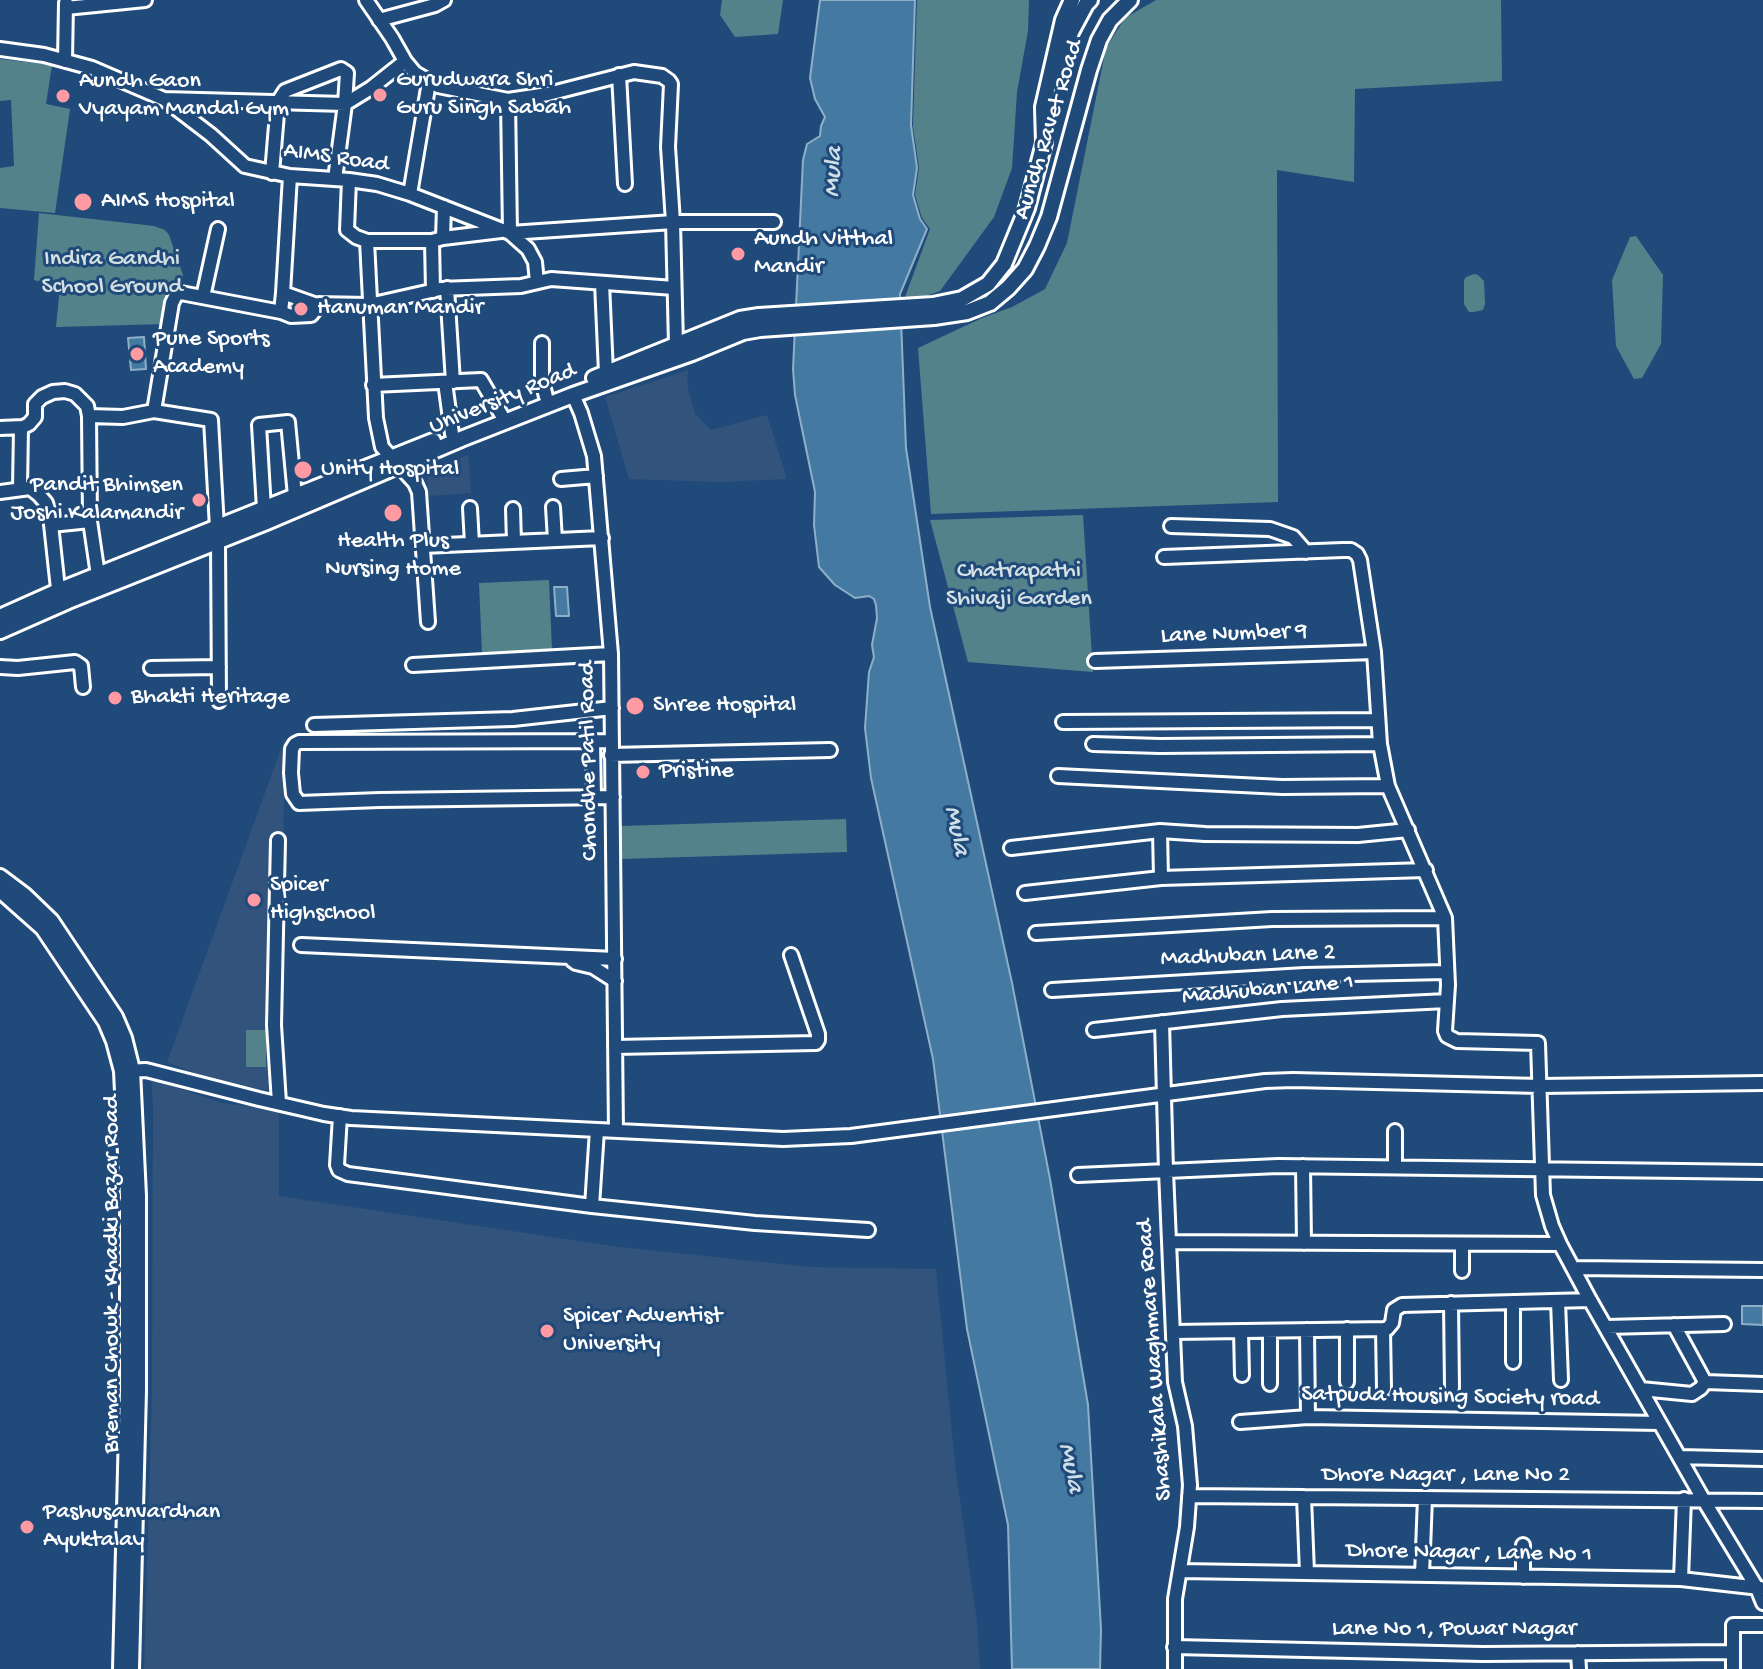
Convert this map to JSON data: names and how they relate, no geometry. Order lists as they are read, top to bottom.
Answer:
{
  "streets": {
    "main road": ["Aundh Ravet Road", "University Road", "Breman Chowk - Khadki Bazar Road"],
    "street": [
      "AIMS Road",
      "Lane Number 9",
      "Chondhe Patil Road",
      "Madhuban Lane 2",
      "Madhuban Lane 1",
      "Shashikala Waghmare Road",
      "Satpuda Housing Society road",
      "Dhore Nagar , Lane No 2",
      "Dhore Nagar , Lane No 1",
      "Lane No 1, Powar Nagar"
    ]
  },
  "crossings": [
    ["Aundh Ravet Road", "University Road"],
    ["University Road", "Chondhe Patil Road"],
    ["Madhuban Lane 1", "Shashikala Waghmare Road"],
    ["Shashikala Waghmare Road", "Dhore Nagar , Lane No 2"],
    ["Shashikala Waghmare Road", "Dhore Nagar , Lane No 1"],
    ["Shashikala Waghmare Road", "Lane No 1, Powar Nagar"]
  ],
  "water": ["Mula"],
  "parks": ["Indira Gandhi School Ground", "Chatrapathi Shivaji Garden"],
  "places": [
    "Gurudwara Shri Guru Singh Sabah",
    "Aundh Gaon Vyayam Mandal Gym",
    "AIMS Hospital",
    "Aundh Vitthal Mandir",
    "Hanuman Mandir",
    "Pune Sports Academy",
    "Unity Hospital",
    "Pandit Bhimsen Joshi Kalamandir",
    "Health Plus Nursing Home",
    "Bhakti Heritage",
    "Shree Hospital",
    "Pristine",
    "Spicer Highschool",
    "Spicer Adventist University",
    "Pashusanvardhan Ayuktalay"
  ]
}
